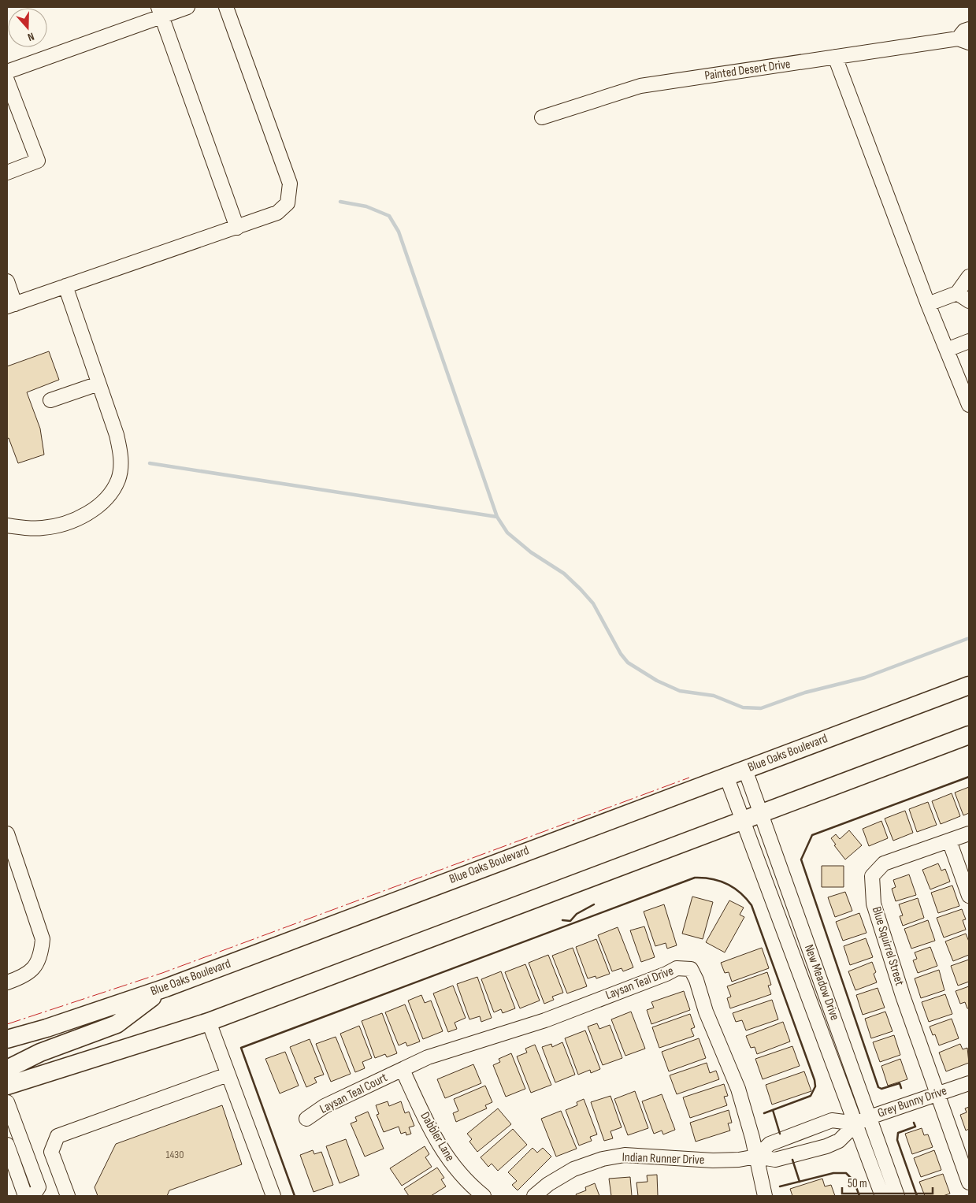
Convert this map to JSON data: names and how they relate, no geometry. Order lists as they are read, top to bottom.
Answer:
{
  "streets": {
    "main road": ["Blue Oaks Boulevard"],
    "street": [
      "Painted Desert Drive",
      "Blue Squirrel Street",
      "New Meadow Drive",
      "Laysan Teal Drive",
      "Laysan Teal Court",
      "Grey Bunny Drive",
      "Dabbler Lane",
      "Indian Runner Drive"
    ]
  },
  "crossings": [
    ["Blue Oaks Boulevard", "New Meadow Drive"],
    ["Blue Squirrel Street", "Grey Bunny Drive"],
    ["New Meadow Drive", "Grey Bunny Drive"],
    ["New Meadow Drive", "Indian Runner Drive"],
    ["Laysan Teal Drive", "Laysan Teal Court"],
    ["Laysan Teal Drive", "Dabbler Lane"],
    ["Laysan Teal Drive", "Indian Runner Drive"],
    ["Laysan Teal Court", "Dabbler Lane"],
    ["Grey Bunny Drive", "Indian Runner Drive"]
  ],
  "house_numbers": ["1430"],
  "scale_bar": "50 m",
  "north": "bottom"
}
